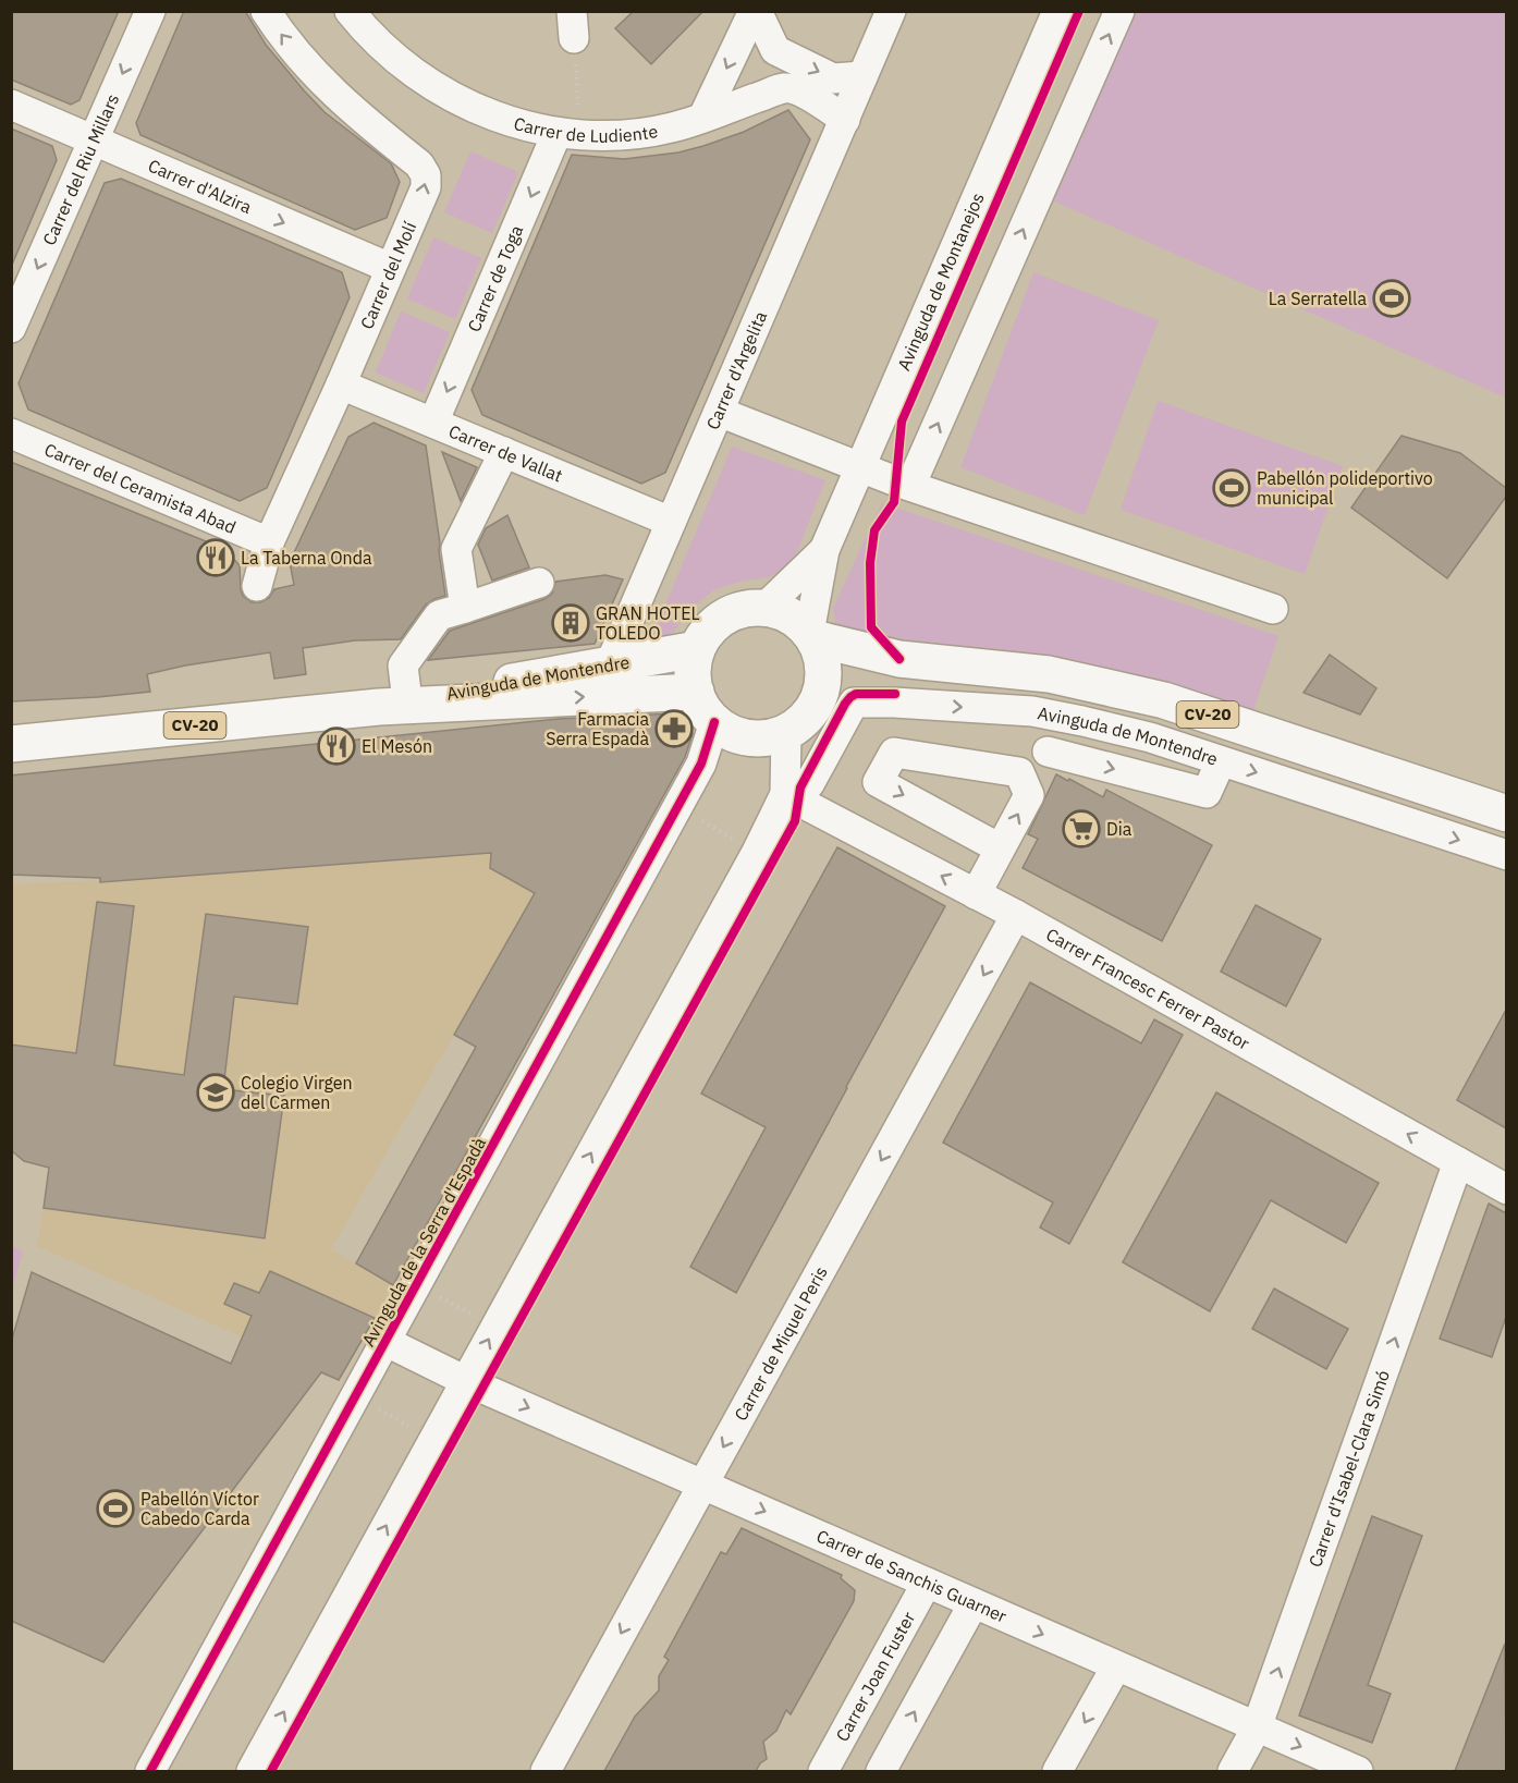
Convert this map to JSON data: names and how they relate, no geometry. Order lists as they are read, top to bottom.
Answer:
{
  "streets": {
    "main road": ["Avinguda de Montendre", "CV-20"],
    "street": [
      "Carrer de Ludiente",
      "Carrer del Riu Millars",
      "Carrer d'Alzira",
      "Carrer del Molí",
      "Carrer de Toga",
      "Avinguda de Montanejos",
      "Carrer d'Argelita",
      "Carrer de Vallat",
      "Carrer del Ceramista Abad",
      "Carrer Francesc Ferrer Pastor",
      "Avinguda de la Serra d'Espadà",
      "Carrer de Miquel Peris",
      "Carrer d'Isabel-Clara Simó",
      "Carrer de Sanchis Guarner",
      "Carrer Joan Fuster"
    ]
  },
  "crossings": [
    ["Carrer de Ludiente", "Carrer de Toga"],
    ["Carrer del Riu Millars", "Carrer d'Alzira"],
    ["Carrer d'Alzira", "Carrer del Molí"],
    ["Carrer del Molí", "Carrer de Vallat"],
    ["Carrer del Molí", "Carrer del Ceramista Abad"],
    ["Carrer de Toga", "Carrer de Vallat"],
    ["Avinguda de Montanejos", "Avinguda de Montendre"],
    ["Avinguda de Montanejos", "CV-20"],
    ["Avinguda de Montanejos", "Avinguda de la Serra d'Espadà"],
    ["Carrer d'Argelita", "Carrer de Vallat"],
    ["Carrer d'Argelita", "Avinguda de Montendre"],
    ["Avinguda de Montendre", "CV-20"],
    ["Avinguda de Montendre", "Carrer Francesc Ferrer Pastor"],
    ["Avinguda de Montendre", "Avinguda de la Serra d'Espadà"],
    ["CV-20", "Avinguda de la Serra d'Espadà"],
    ["Carrer Francesc Ferrer Pastor", "Carrer de Miquel Peris"],
    ["Carrer Francesc Ferrer Pastor", "Carrer d'Isabel-Clara Simó"],
    ["Avinguda de la Serra d'Espadà", "Carrer de Sanchis Guarner"],
    ["Carrer de Miquel Peris", "Carrer de Sanchis Guarner"],
    ["Carrer d'Isabel-Clara Simó", "Carrer de Sanchis Guarner"],
    ["Carrer de Sanchis Guarner", "Carrer Joan Fuster"]
  ],
  "one_way": [
    "Carrer del Riu Millars",
    "Carrer d'Alzira",
    "Carrer del Molí",
    "Carrer de Toga",
    "Carrer Francesc Ferrer Pastor",
    "Carrer d'Isabel-Clara Simó",
    "Carrer de Sanchis Guarner"
  ],
  "places": {
    "sports": ["La Serratella", "Pabellón polideportivo municipal", "Pabellón Víctor Cabedo Carda"],
    "restaurant": ["La Taberna Onda", "El Mesón"],
    "building": ["GRAN HOTEL TOLEDO"],
    "pharmacy": ["Farmacia Serra Espadà"],
    "supermarket": ["Dia"],
    "school or university": ["Colegio Virgen del Carmen"]
  }
}
